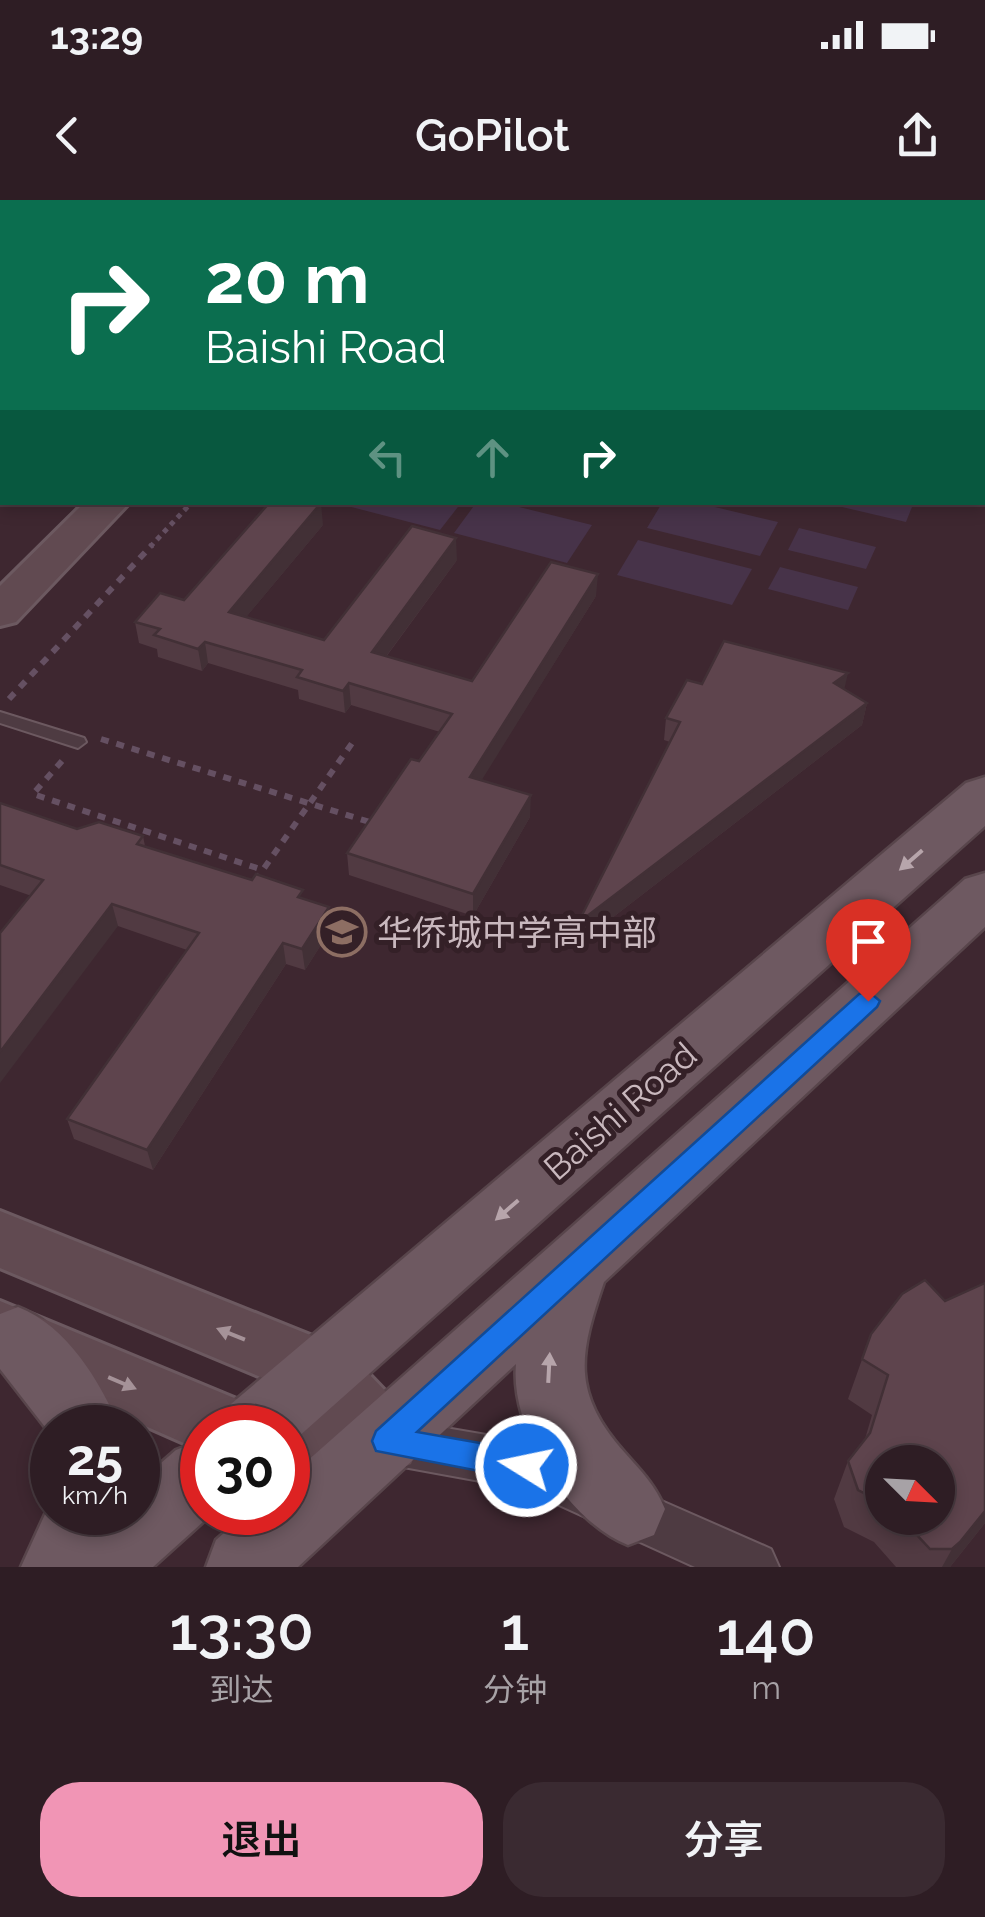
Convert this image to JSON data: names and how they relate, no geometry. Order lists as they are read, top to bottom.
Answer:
{
  "streets": {
    "main road": ["Baishi Road"]
  },
  "places": {
    "school or university": ["华侨城中学高中部"]
  },
  "north": "bottom right",
  "page": {
    "status": "13:29",
    "header": "GoPilot",
    "turn": ["20 m", "Baishi Road"],
    "speed": "25 km/h",
    "limit": "30",
    "eta": [
      "13:30",
      "到达",
      "1",
      "分钟",
      "140",
      "m"
    ],
    "buttons": ["退出", "分享"]
  }
}
